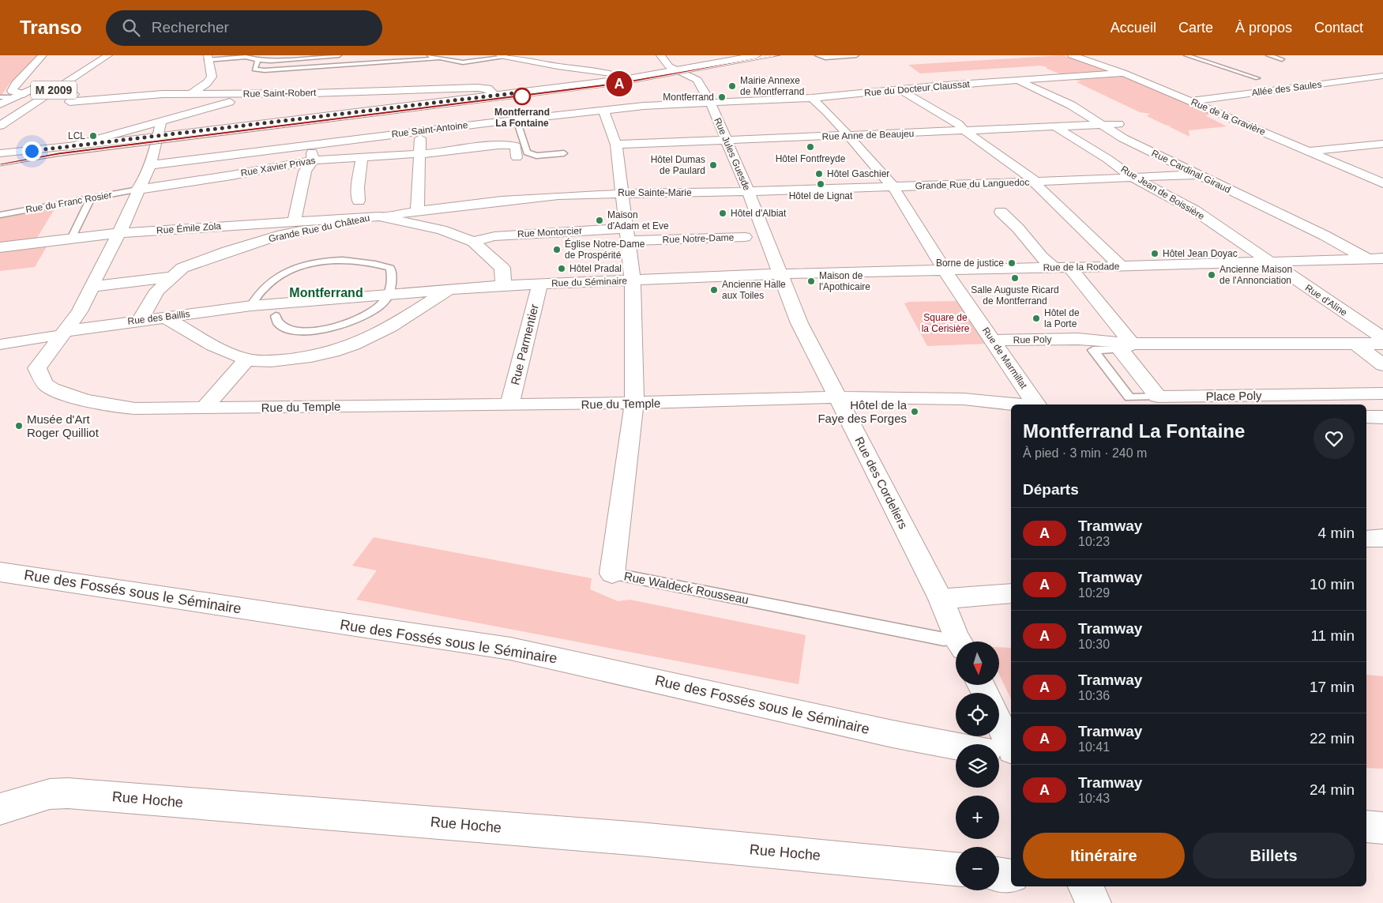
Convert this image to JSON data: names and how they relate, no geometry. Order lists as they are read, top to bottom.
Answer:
{
  "streets": {
    "street": [
      "Rue du Docteur Claussat",
      "Allée des Saules",
      "M 2009",
      "Rue Saint-Robert",
      "Rue de la Gravière",
      "Rue Saint-Antoine",
      "Rue Anne de Beaujeu",
      "Rue Jules Guesde",
      "Rue Xavier Privas",
      "Rue Cardinal Giraud",
      "Grande Rue du Languedoc",
      "Rue Sainte-Marie",
      "Rue Jean de Boissière",
      "Rue Émile Zola",
      "Grande Rue du Château",
      "Rue Montorcier",
      "Rue Notre-Dame",
      "Rue de la Rodade",
      "Rue du Séminaire",
      "Rue d'Aline",
      "Rue des Baillis",
      "Rue Poly",
      "Rue Parmentier",
      "Rue de Marmillat",
      "Place Poly",
      "Rue du Temple",
      "Rue des Cordeliers",
      "Rue Waldeck Rousseau",
      "Rue des Fossés sous le Séminaire",
      "Rue Hoche"
    ],
    "lane": ["Rue du Franc Rosier"]
  },
  "crossings": [
    ["Rue du Docteur Claussat", "Rue de la Gravière"],
    ["Rue du Docteur Claussat", "Rue Saint-Antoine"],
    ["Rue du Docteur Claussat", "Rue Jules Guesde"],
    ["Rue du Docteur Claussat", "Rue Cardinal Giraud"],
    ["Rue du Docteur Claussat", "Rue de Marmillat"],
    ["Allée des Saules", "Rue de la Gravière"],
    ["Rue Saint-Antoine", "Rue Jules Guesde"],
    ["Rue Saint-Antoine", "Rue du Temple"],
    ["Rue Saint-Antoine", "Rue Waldeck Rousseau"],
    ["Rue Anne de Beaujeu", "Rue Jules Guesde"],
    ["Rue Anne de Beaujeu", "Rue Cardinal Giraud"],
    ["Rue Anne de Beaujeu", "Rue Jean de Boissière"],
    ["Rue Anne de Beaujeu", "Rue de Marmillat"],
    ["Rue Anne de Beaujeu", "Rue Waldeck Rousseau"],
    ["Rue Jules Guesde", "Grande Rue du Languedoc"],
    ["Rue Jules Guesde", "Rue Sainte-Marie"],
    ["Rue Jules Guesde", "Rue de la Rodade"],
    ["Rue Jules Guesde", "Rue du Séminaire"],
    ["Rue Jules Guesde", "Rue des Cordeliers"],
    ["Rue Xavier Privas", "Rue du Franc Rosier"],
    ["Rue Xavier Privas", "Rue du Temple"],
    ["Rue Cardinal Giraud", "Grande Rue du Languedoc"],
    ["Rue Cardinal Giraud", "Rue de la Rodade"],
    ["Grande Rue du Languedoc", "Rue Sainte-Marie"],
    ["Grande Rue du Languedoc", "Rue Jean de Boissière"],
    ["Grande Rue du Languedoc", "Rue de Marmillat"],
    ["Rue Sainte-Marie", "Rue Émile Zola"],
    ["Rue Sainte-Marie", "Grande Rue du Château"],
    ["Rue Sainte-Marie", "Rue Waldeck Rousseau"],
    ["Rue Jean de Boissière", "Rue de la Rodade"],
    ["Rue Jean de Boissière", "Rue d'Aline"],
    ["Rue du Franc Rosier", "Rue du Temple"],
    ["Rue Émile Zola", "Grande Rue du Château"],
    ["Rue Émile Zola", "Rue du Temple"],
    ["Grande Rue du Château", "Rue des Baillis"],
    ["Rue Montorcier", "Rue Notre-Dame"],
    ["Rue Montorcier", "Rue Waldeck Rousseau"],
    ["Rue Notre-Dame", "Rue Waldeck Rousseau"],
    ["Rue de la Rodade", "Rue du Séminaire"],
    ["Rue de la Rodade", "Rue d'Aline"],
    ["Rue de la Rodade", "Rue de Marmillat"],
    ["Rue de la Rodade", "Rue des Cordeliers"],
    ["Rue du Séminaire", "Rue des Baillis"],
    ["Rue du Séminaire", "Rue Parmentier"],
    ["Rue du Séminaire", "Rue des Cordeliers"],
    ["Rue du Séminaire", "Rue Waldeck Rousseau"],
    ["Rue des Baillis", "Rue du Temple"],
    ["Rue Poly", "Rue de Marmillat"],
    ["Rue Parmentier", "Rue du Temple"],
    ["Rue du Temple", "Rue des Cordeliers"],
    ["Rue du Temple", "Rue Waldeck Rousseau"]
  ],
  "districts": ["Montferrand"],
  "parks": ["Square de la Cerisière"],
  "places": [
    "Mairie Annexe de Montferrand",
    "Montferrand La Fontaine",
    "Montferrand",
    "LCL",
    "Hôtel Fontfreyde",
    "Hôtel Dumas de Paulard",
    "Hôtel Gaschier",
    "Hôtel de Lignat",
    "Hôtel d'Albiat",
    "Maison d'Adam et Eve",
    "Église Notre-Dame de Prospérité",
    "Hôtel Jean Doyac",
    "Borne de justice",
    "Hôtel Pradal",
    "Ancienne Maison de l'Annonciation",
    "Salle Auguste Ricard de Montferrand",
    "Maison de l'Apothicaire",
    "Ancienne Halle aux Toiles",
    "Hôtel de la Porte",
    "Hôtel de la Faye des Forges",
    "Musée d'Art Roger Quilliot"
  ],
  "lines": ["tram line A"],
  "north": "bottom",
  "page": {
    "header": "Transo",
    "search": "Rechercher",
    "nav": [
      "Accueil",
      "Carte",
      "À propos",
      "Contact"
    ],
    "on_map": "A",
    "heading": [
      ["Montferrand La Fontaine", "À pied · 3 min · 240 m"],
      "Départs"
    ],
    "list": [
      {
        "mark": "A",
        "name": "Tramway",
        "note": "10:23",
        "value": "4 min"
      },
      {
        "mark": "A",
        "name": "Tramway",
        "note": "10:29",
        "value": "10 min"
      },
      {
        "mark": "A",
        "name": "Tramway",
        "note": "10:30",
        "value": "11 min"
      },
      {
        "mark": "A",
        "name": "Tramway",
        "note": "10:36",
        "value": "17 min"
      },
      {
        "mark": "A",
        "name": "Tramway",
        "note": "10:41",
        "value": "22 min"
      },
      {
        "mark": "A",
        "name": "Tramway",
        "note": "10:43",
        "value": "24 min"
      }
    ],
    "map_buttons": ["+", "−"],
    "buttons": ["Itinéraire", "Billets"]
  }
}
